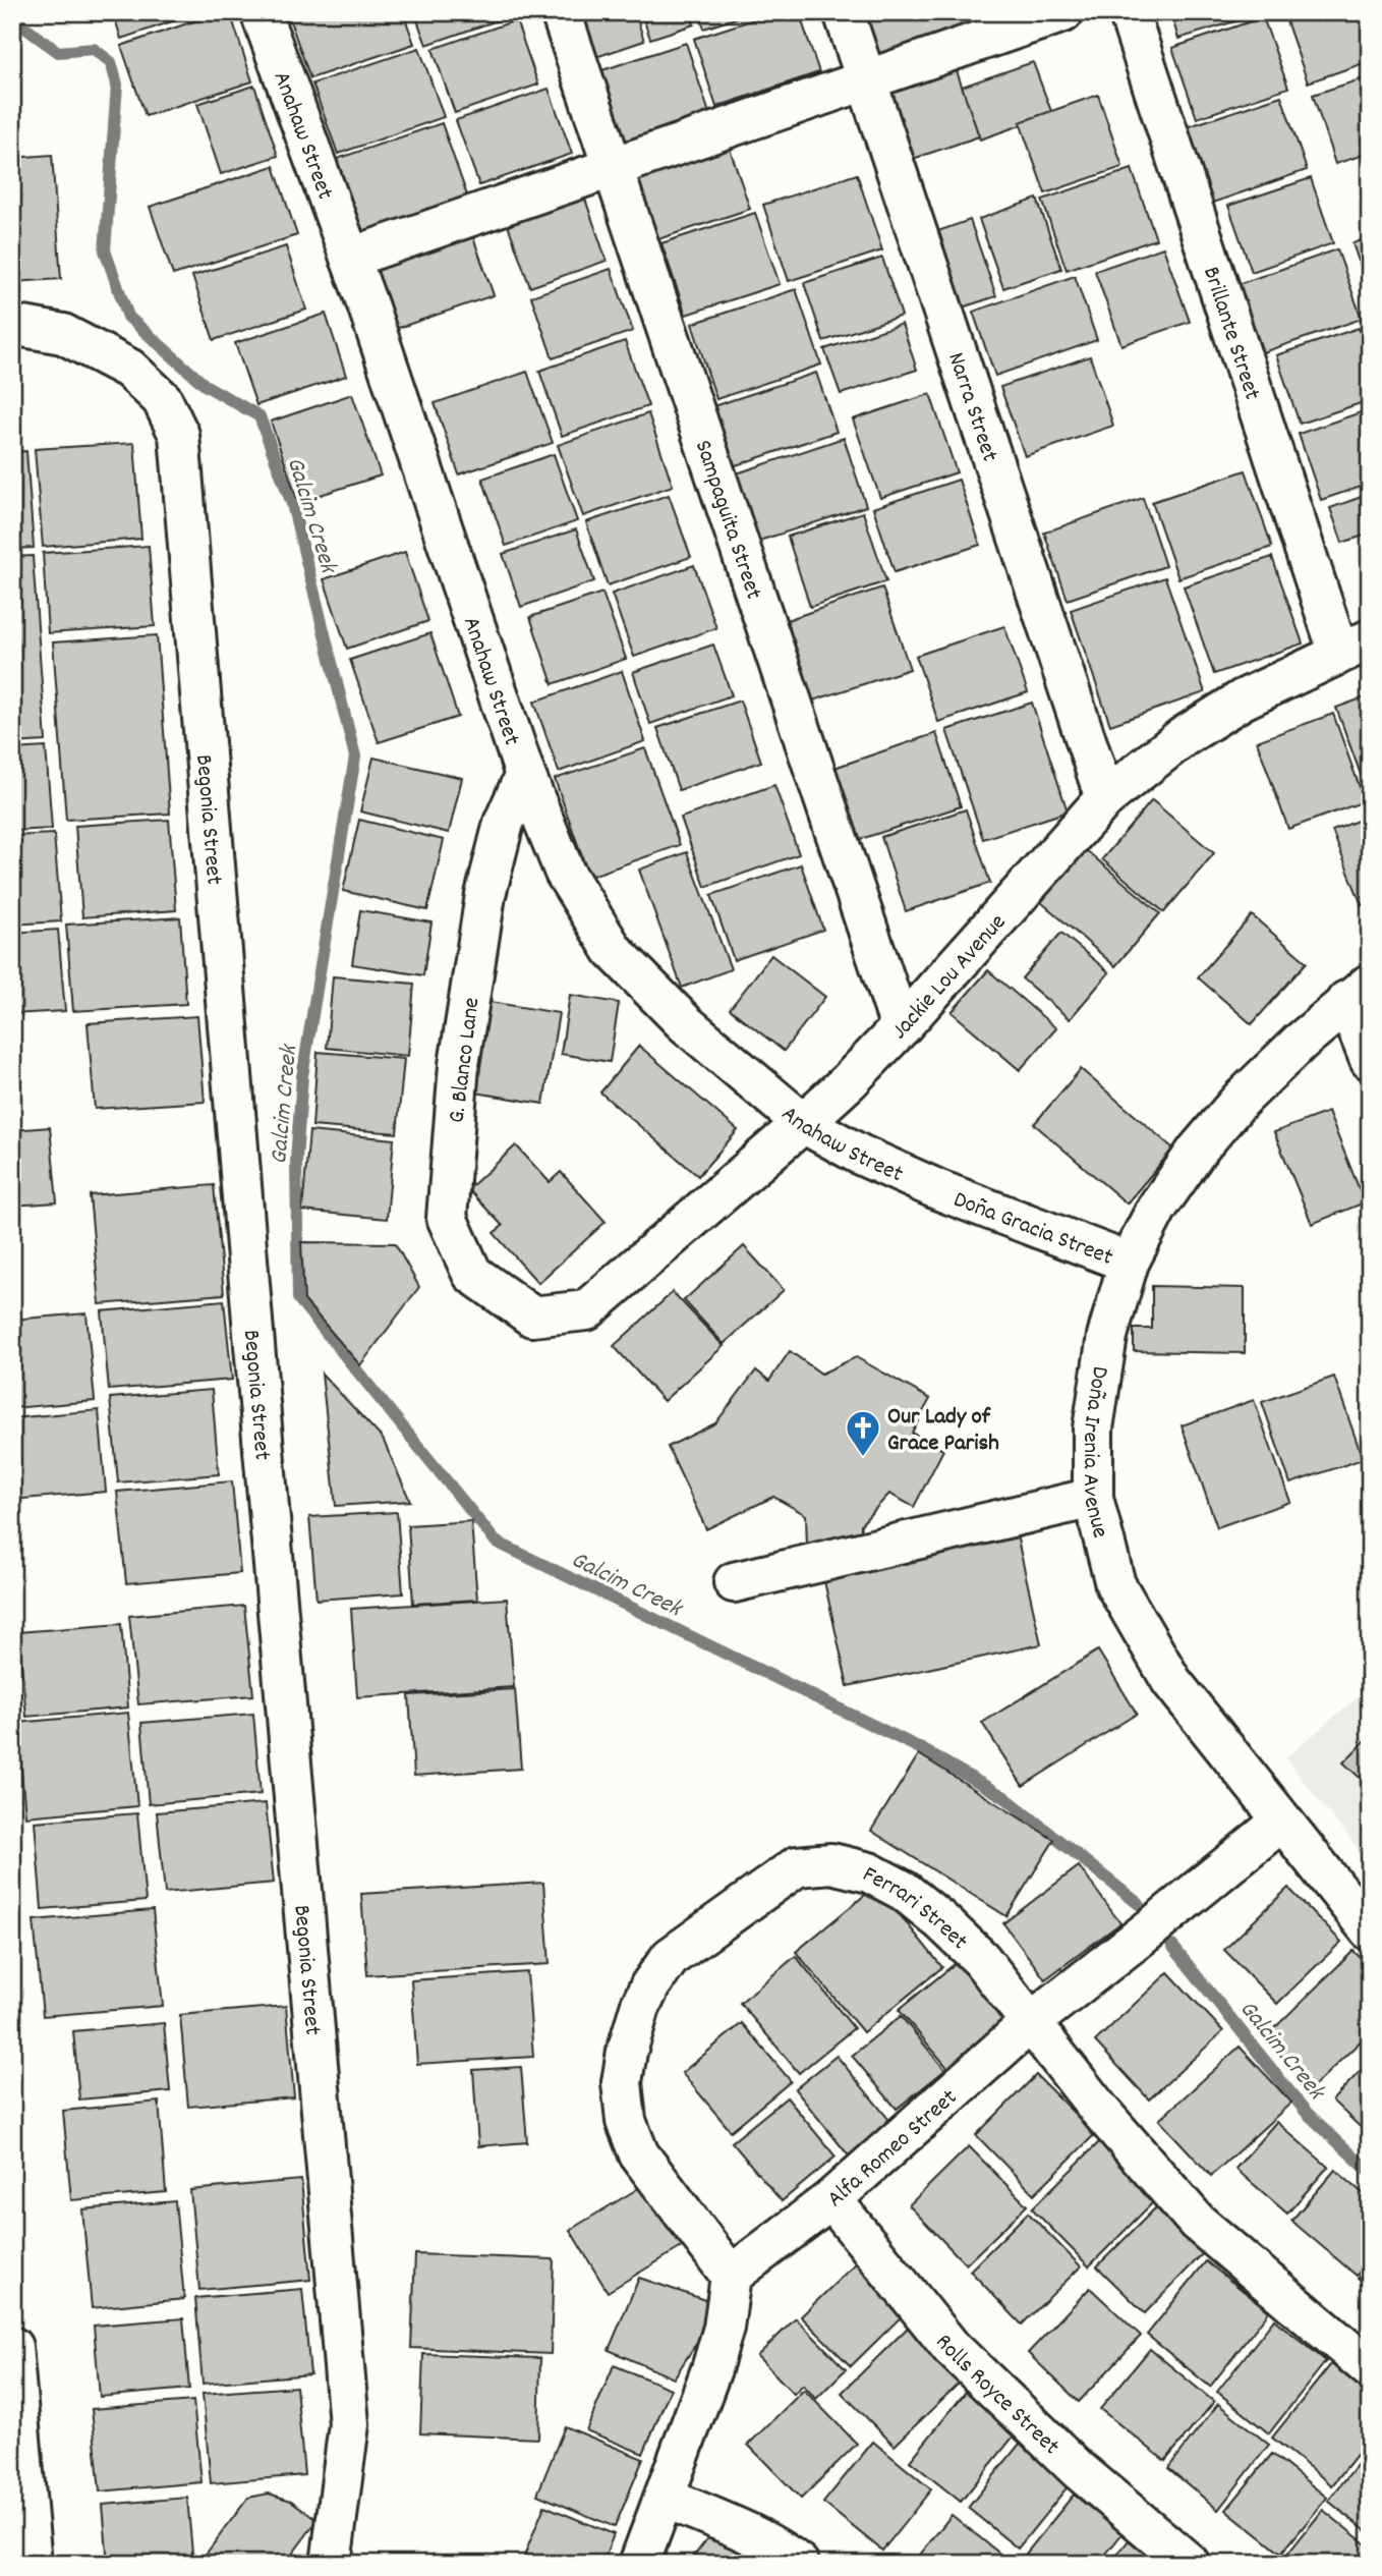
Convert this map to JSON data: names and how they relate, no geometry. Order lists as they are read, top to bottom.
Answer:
{
  "streets": {
    "street": [
      "Anahaw Street",
      "Brillante Street",
      "Narra Street",
      "Sampaguita Street",
      "Begonia Street",
      "Jackie Lou Avenue",
      "G. Blanco Lane",
      "Doña Gracia Street",
      "Doña Irenia Avenue",
      "Ferrari Street",
      "Alfa Romeo Street",
      "Rolls Royce Street"
    ]
  },
  "crossings": [
    ["Anahaw Street", "Jackie Lou Avenue"],
    ["Anahaw Street", "G. Blanco Lane"],
    ["Anahaw Street", "Doña Gracia Street"],
    ["Brillante Street", "Jackie Lou Avenue"],
    ["Narra Street", "Jackie Lou Avenue"],
    ["Sampaguita Street", "Jackie Lou Avenue"],
    ["Jackie Lou Avenue", "G. Blanco Lane"],
    ["Doña Gracia Street", "Doña Irenia Avenue"],
    ["Doña Irenia Avenue", "Alfa Romeo Street"],
    ["Ferrari Street", "Alfa Romeo Street"],
    ["Alfa Romeo Street", "Rolls Royce Street"]
  ],
  "water": ["Galcim Creek"],
  "places": {
    "church": ["Our Lady of Grace Parish"]
  }
}
